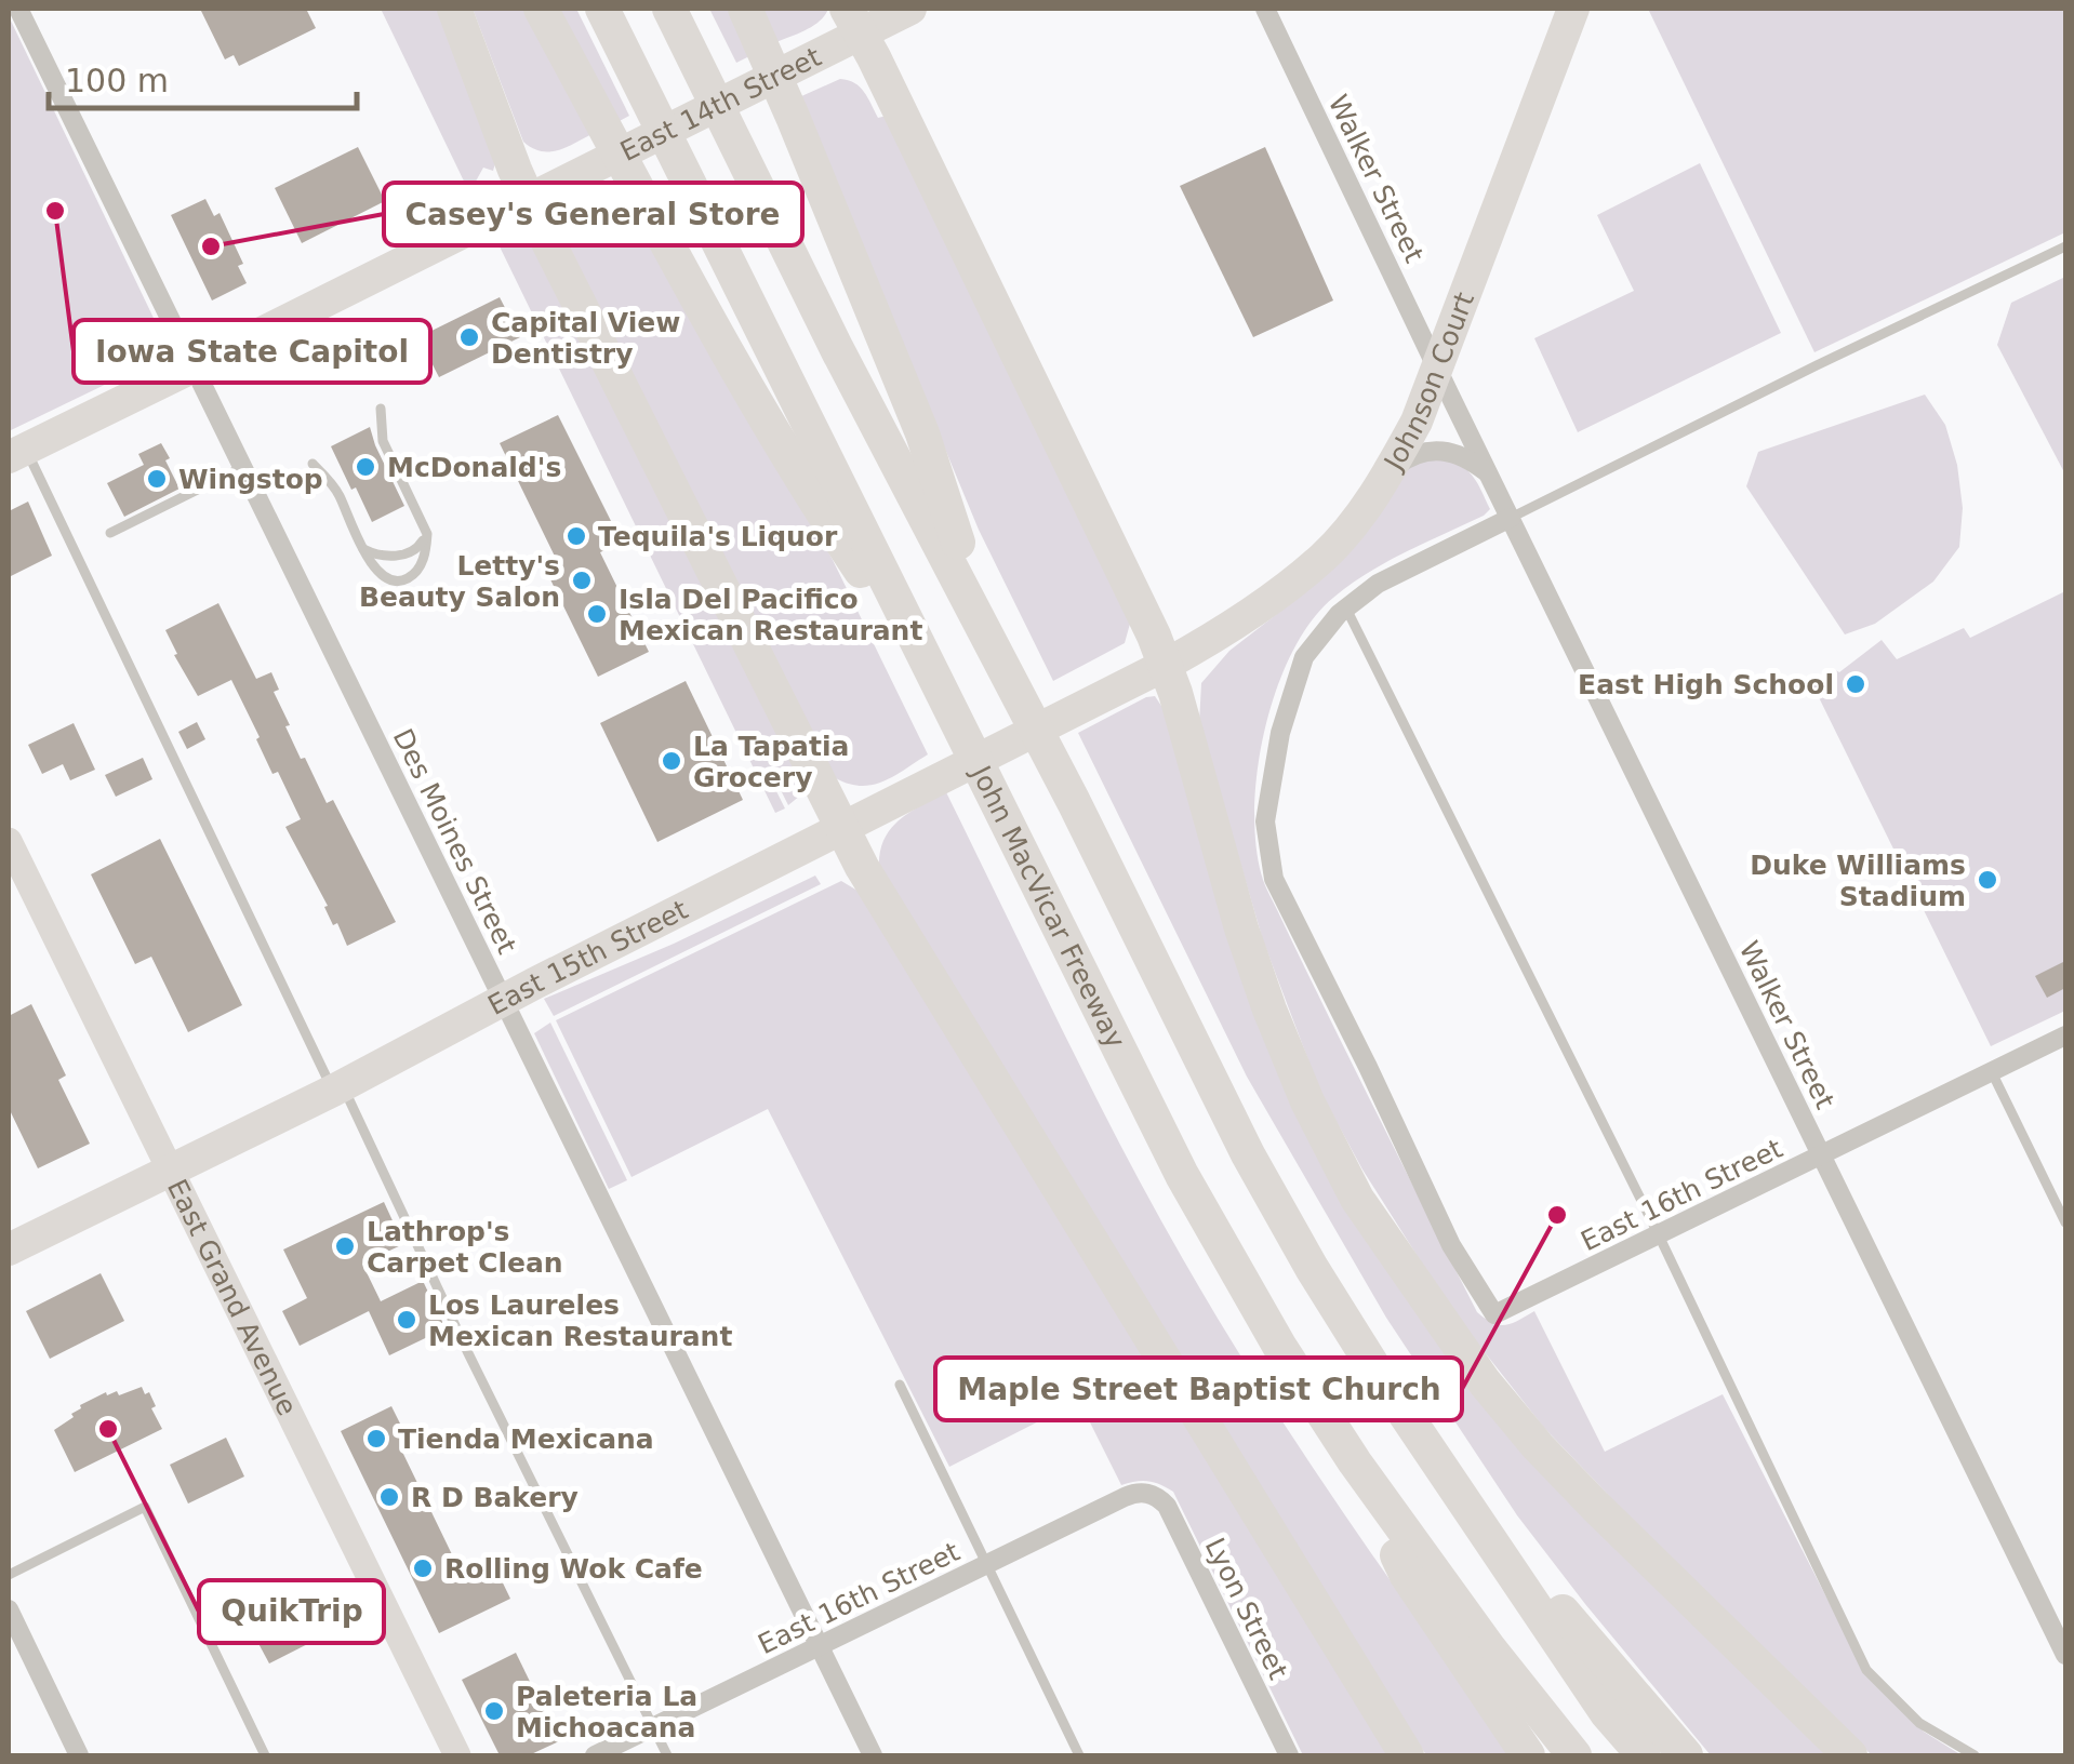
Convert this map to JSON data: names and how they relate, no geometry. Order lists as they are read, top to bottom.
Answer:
{
  "streets": {
    "highway": ["John MacVicar Freeway"],
    "main road": [
      "East 14th Street",
      "Johnson Court",
      "East 15th Street",
      "East Grand Avenue"
    ],
    "street": [
      "Walker Street",
      "Des Moines Street",
      "East 16th Street",
      "Lyon Street"
    ]
  },
  "crossings": [
    ["East 14th Street", "Des Moines Street"],
    ["Walker Street", "Johnson Court"],
    ["Walker Street", "East 16th Street"],
    ["Johnson Court", "East 15th Street"],
    ["Des Moines Street", "East 15th Street"],
    ["Des Moines Street", "East 16th Street"],
    ["East 15th Street", "East Grand Avenue"],
    ["East 16th Street", "Lyon Street"]
  ],
  "places": [
    "Iowa State Capitol",
    "Casey's General Store",
    "Capital View Dentistry",
    "McDonald's",
    "Wingstop",
    "Tequila's Liquor",
    "Letty's Beauty Salon",
    "Isla Del Pacifico Mexican Restaurant",
    "East High School",
    "La Tapatia Grocery",
    "Duke Williams Stadium",
    "Maple Street Baptist Church",
    "Lathrop's Carpet Clean",
    "Los Laureles Mexican Restaurant",
    "QuikTrip",
    "Tienda Mexicana",
    "R D Bakery",
    "Rolling Wok Cafe",
    "Paleteria La Michoacana"
  ],
  "scale_bar": "100 m"
}
